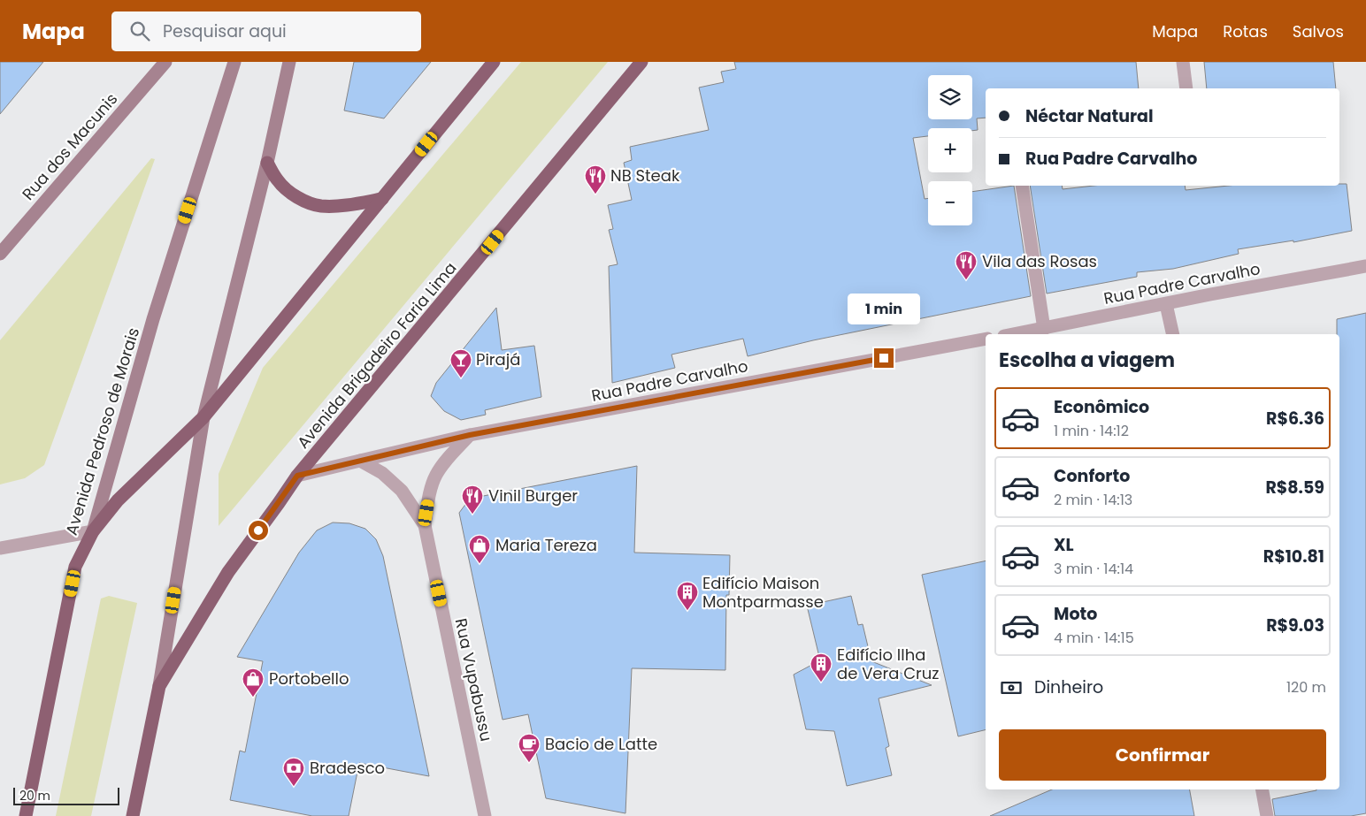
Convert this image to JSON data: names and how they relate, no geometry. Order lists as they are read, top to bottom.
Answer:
{
  "streets": {
    "highway": ["Avenida Brigadeiro Faria Lima", "Avenida Pedroso de Morais"],
    "main road": ["Rua dos Macunis"],
    "street": ["Rua Padre Carvalho", "Rua Vupabussu"]
  },
  "crossings": [
    ["Rua Padre Carvalho", "Rua Vupabussu"]
  ],
  "places": {
    "restaurant": ["NB Steak", "Vila das Rosas", "Vinil Burger"],
    "bar": ["Pirajá"],
    "shop": ["Maria Tereza", "Portobello"],
    "building": ["Edifício Maison Montparmasse", "Edifício Ilha de Vera Cruz"],
    "cafe": ["Bacio de Latte"],
    "bank": ["Bradesco"]
  },
  "scale_bar": "20 m",
  "page": {
    "header": "Mapa",
    "search": "Pesquisar aqui",
    "nav": ["Mapa", "Rotas", "Salvos"],
    "map_buttons": ["+", "−"],
    "banner": ["Néctar Natural", "Rua Padre Carvalho"],
    "bubble": "1 min",
    "heading": "Escolha a viagem",
    "list": [
      {
        "name": "Econômico",
        "note": "1 min · 14:12",
        "value": "R$6.36"
      },
      {
        "name": "Conforto",
        "note": "2 min · 14:13",
        "value": "R$8.59"
      },
      {
        "name": "XL",
        "note": "3 min · 14:14",
        "value": "R$10.81"
      },
      {
        "name": "Moto",
        "note": "4 min · 14:15",
        "value": "R$9.03"
      }
    ],
    "pay": ["Dinheiro", "120 m"],
    "buttons": "Confirmar",
    "scale": "20 m"
  }
}
